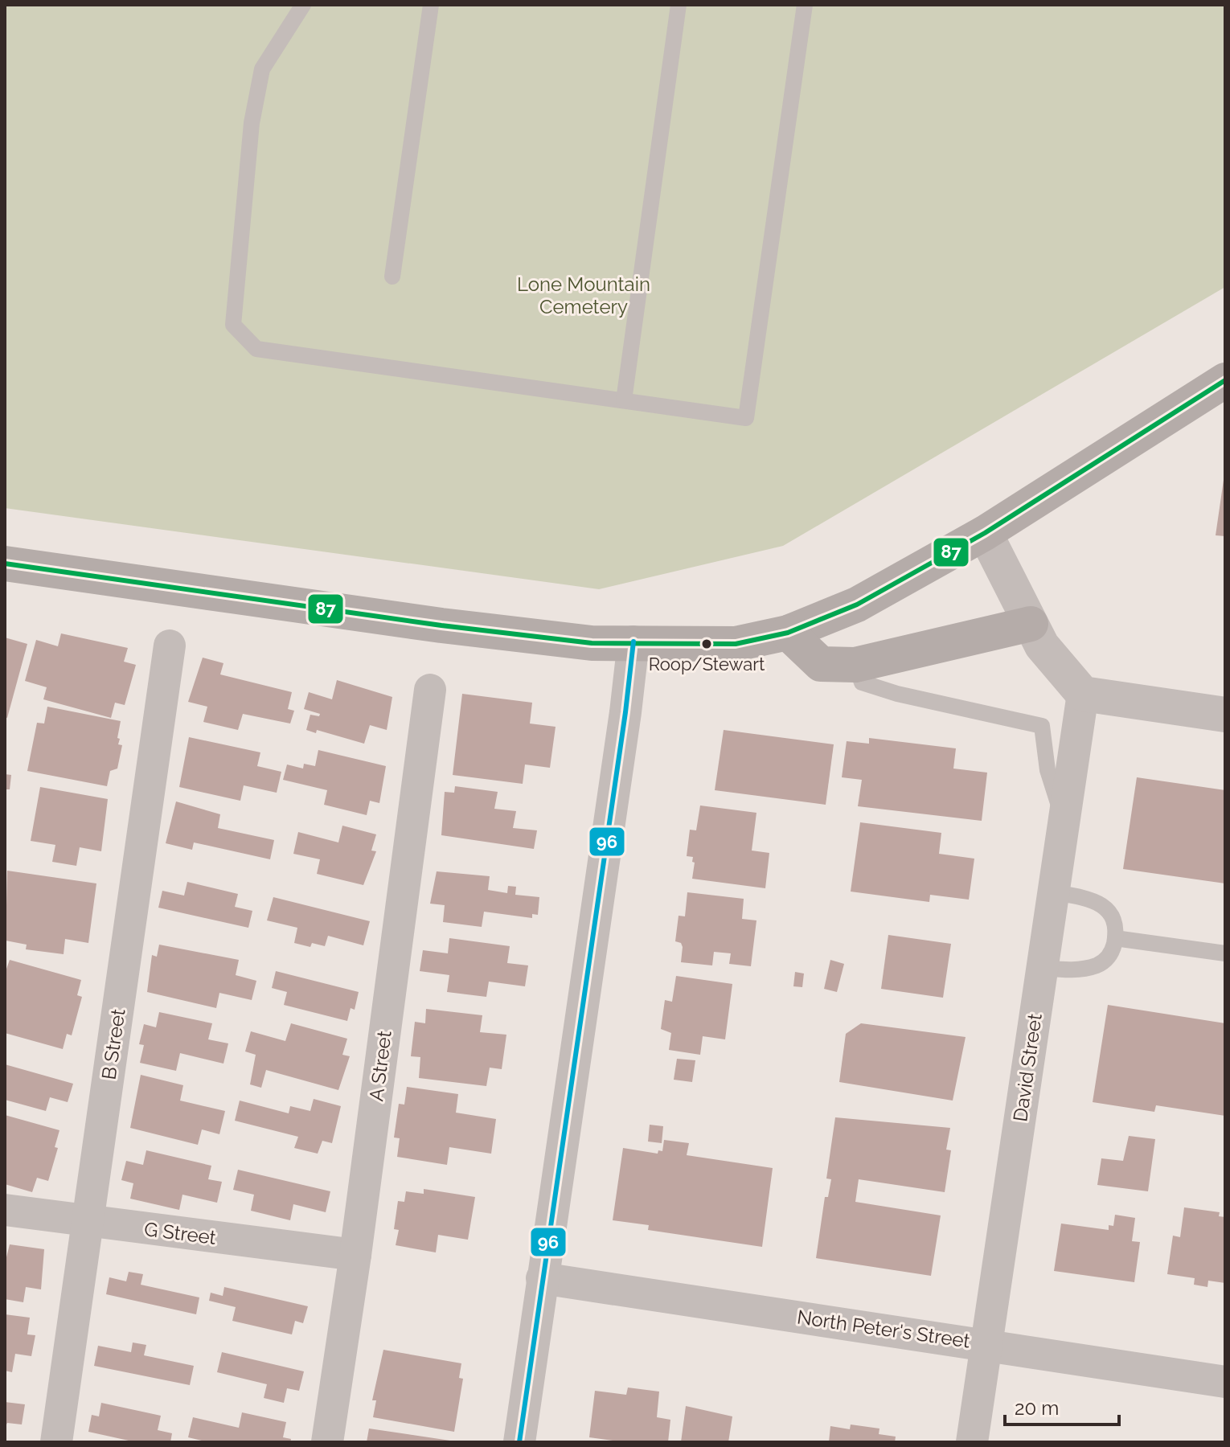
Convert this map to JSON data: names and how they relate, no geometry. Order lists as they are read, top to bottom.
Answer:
{
  "streets": {
    "street": [
      "B Street",
      "A Street",
      "David Street",
      "G Street",
      "North Peter's Street"
    ]
  },
  "crossings": [
    ["B Street", "G Street"],
    ["A Street", "G Street"],
    ["David Street", "North Peter's Street"]
  ],
  "parks": ["Lone Mountain Cemetery"],
  "places": ["Roop/Stewart"],
  "lines": ["transit line 87", "transit line 96"],
  "scale_bar": "20 m"
}
